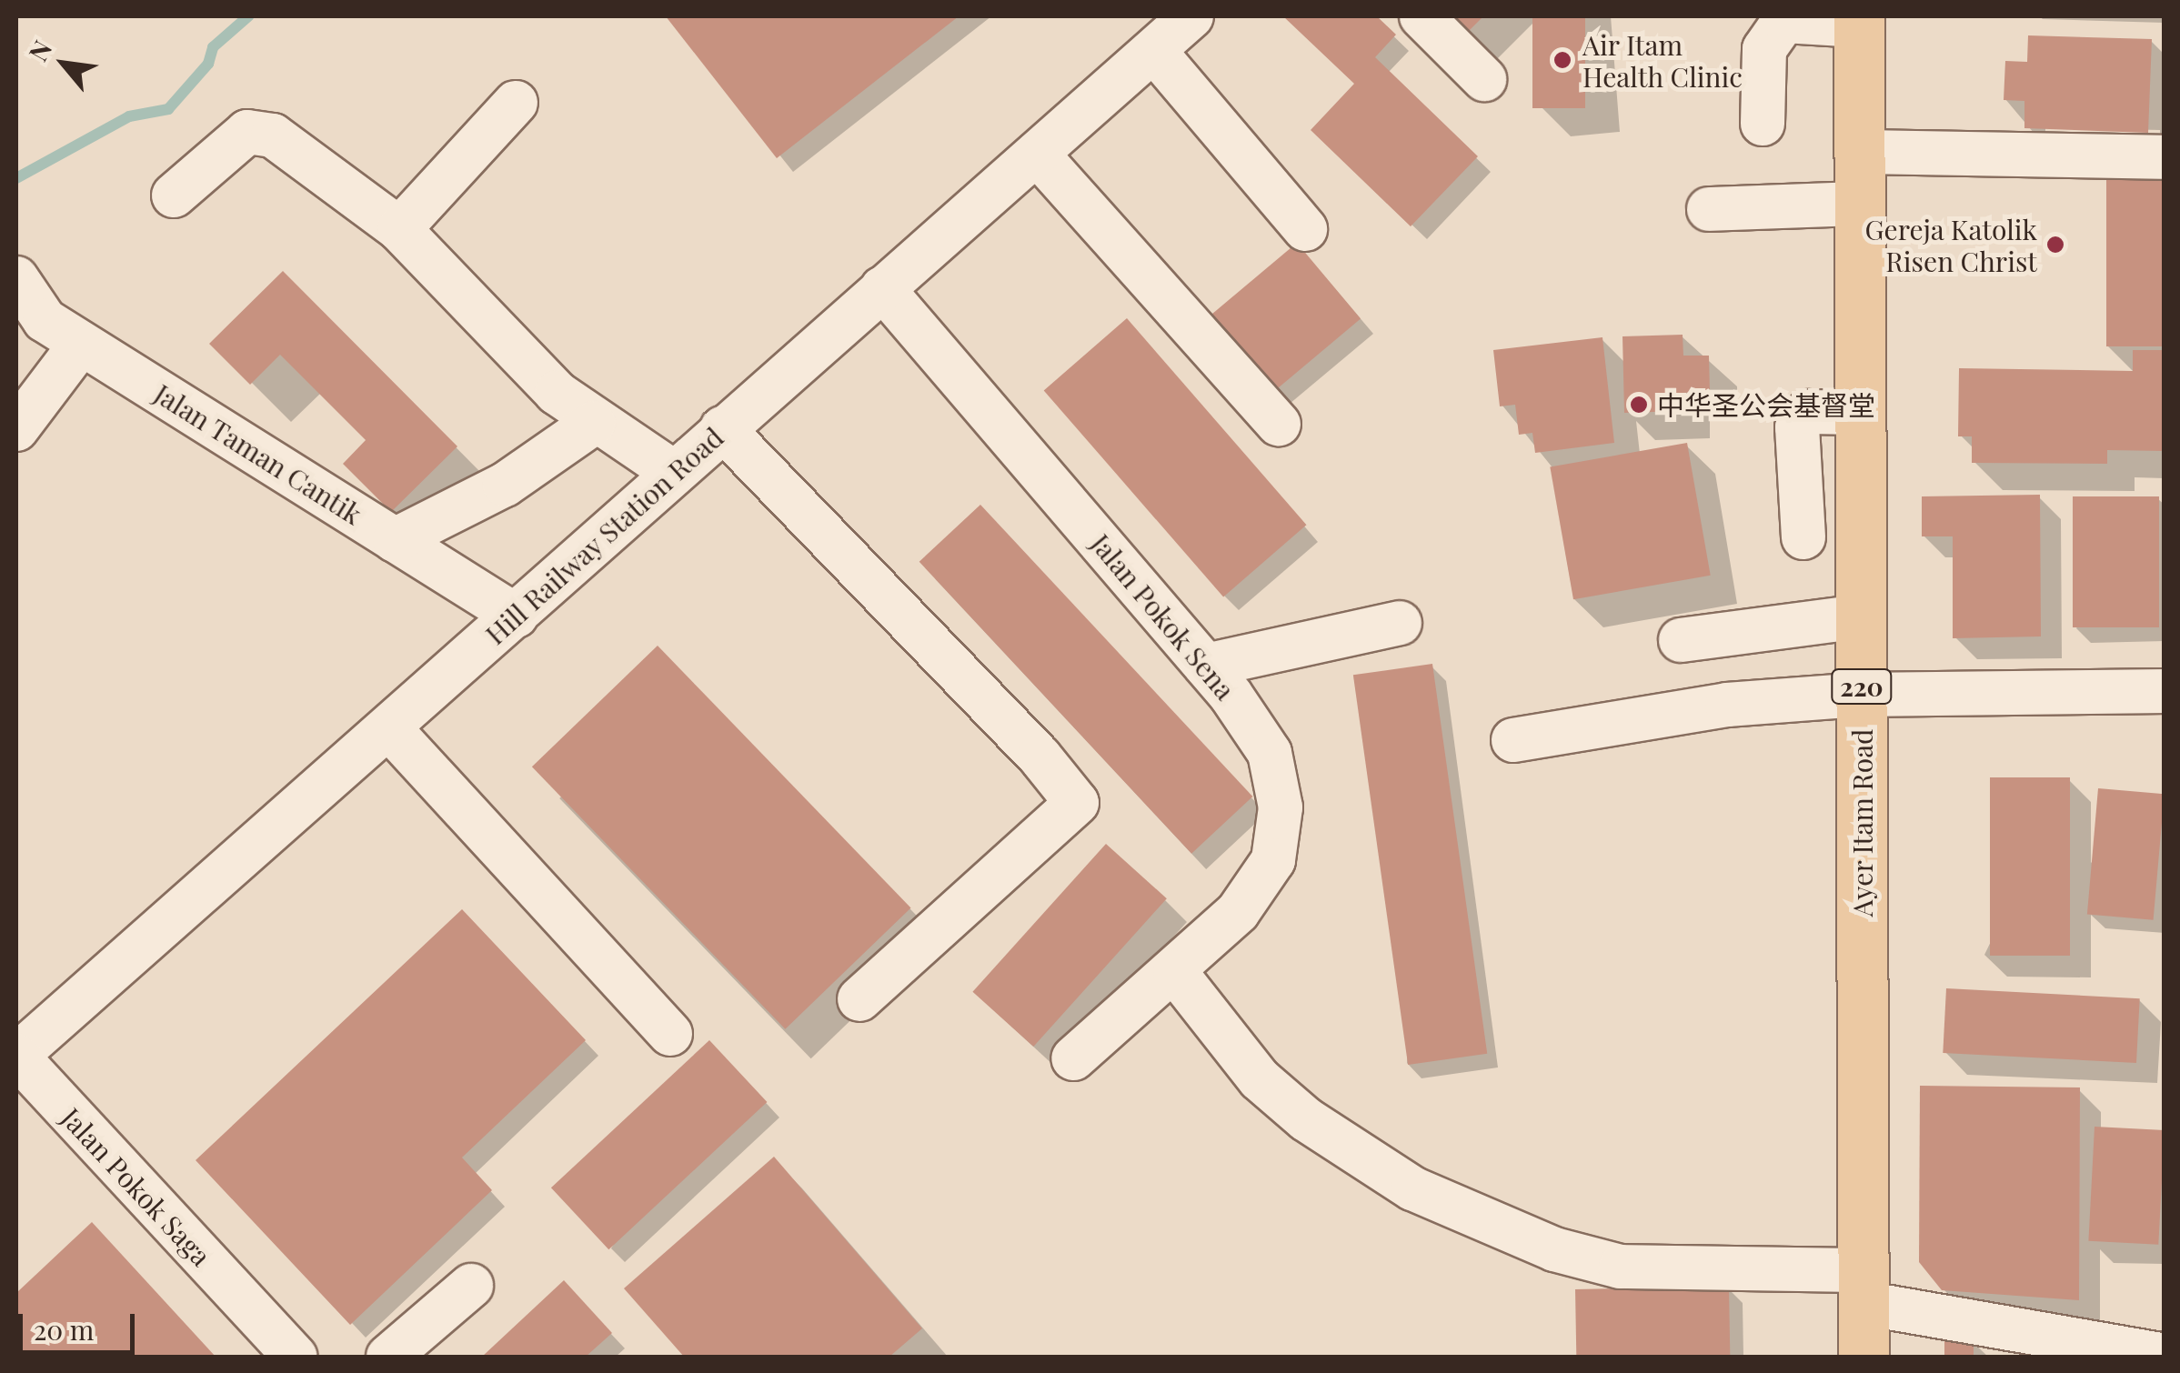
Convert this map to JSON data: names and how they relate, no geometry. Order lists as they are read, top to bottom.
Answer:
{
  "streets": {
    "main road": ["220", "Ayer Itam Road"],
    "street": [
      "Jalan Taman Cantik",
      "Hill Railway Station Road",
      "Jalan Pokok Sena",
      "Jalan Pokok Saga"
    ]
  },
  "crossings": [
    ["Jalan Taman Cantik", "Hill Railway Station Road"],
    ["Hill Railway Station Road", "Jalan Pokok Sena"],
    ["Hill Railway Station Road", "Jalan Pokok Saga"]
  ],
  "places": ["Air Itam Health Clinic", "Gereja Katolik Risen Christ", "中华圣公会基督堂"],
  "scale_bar": "20 m",
  "north": "top left"
}
